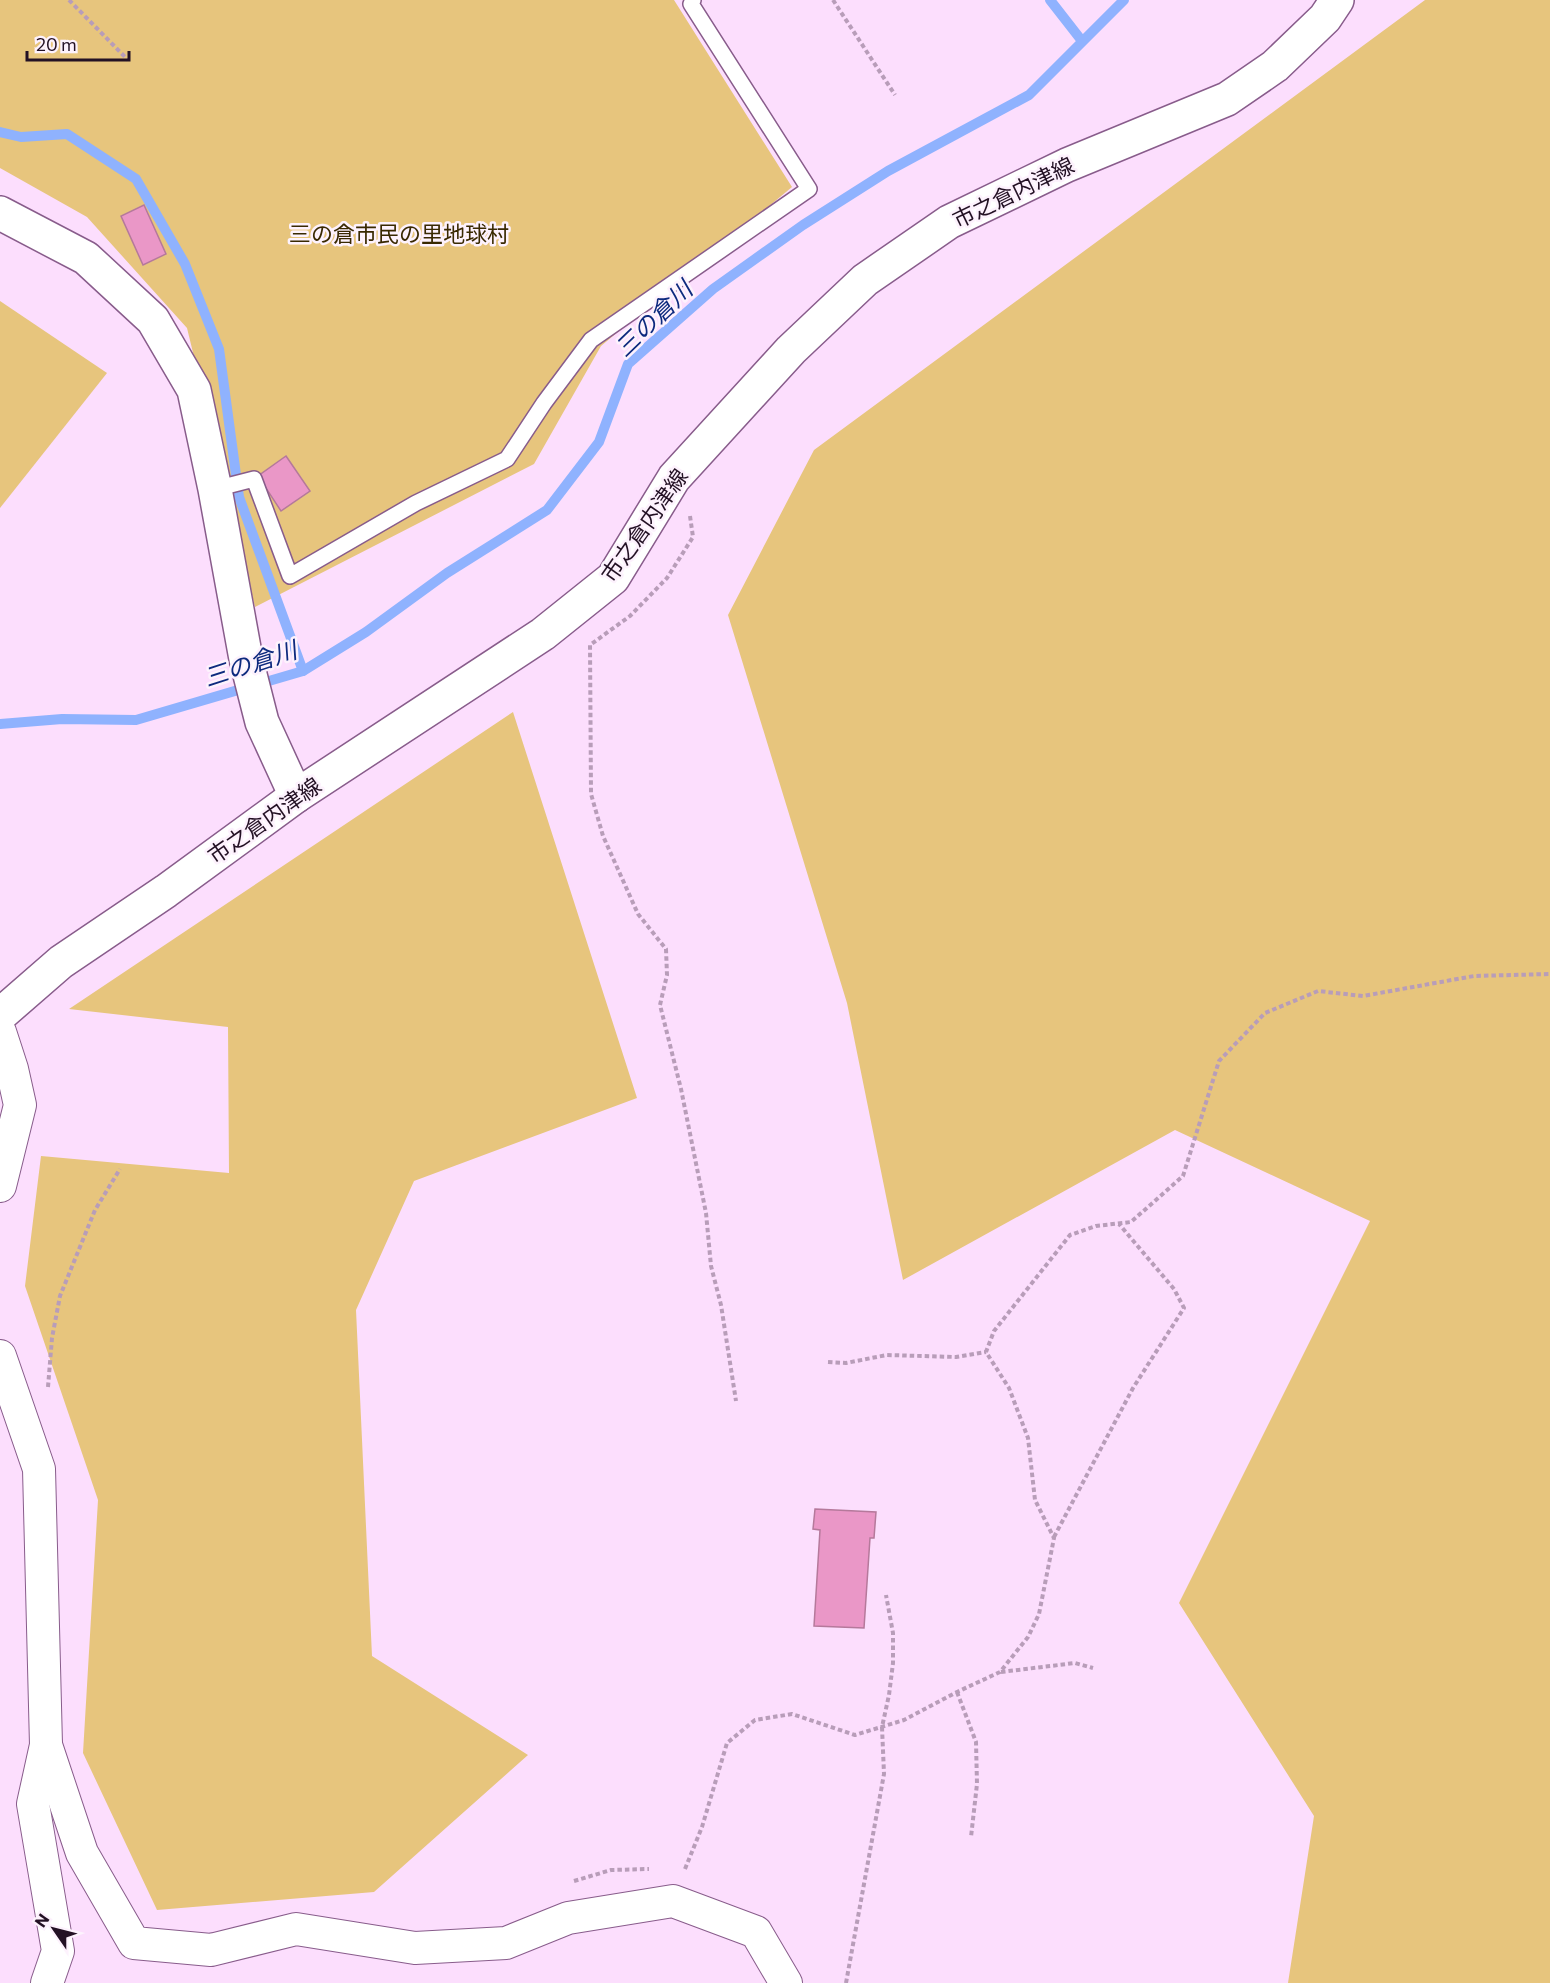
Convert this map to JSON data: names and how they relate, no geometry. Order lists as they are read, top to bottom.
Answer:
{
  "streets": {
    "main road": ["市之倉内津線"]
  },
  "water": ["三の倉川"],
  "parks": ["三の倉市民の里地球村"],
  "scale_bar": "20 m",
  "north": "top left"
}
